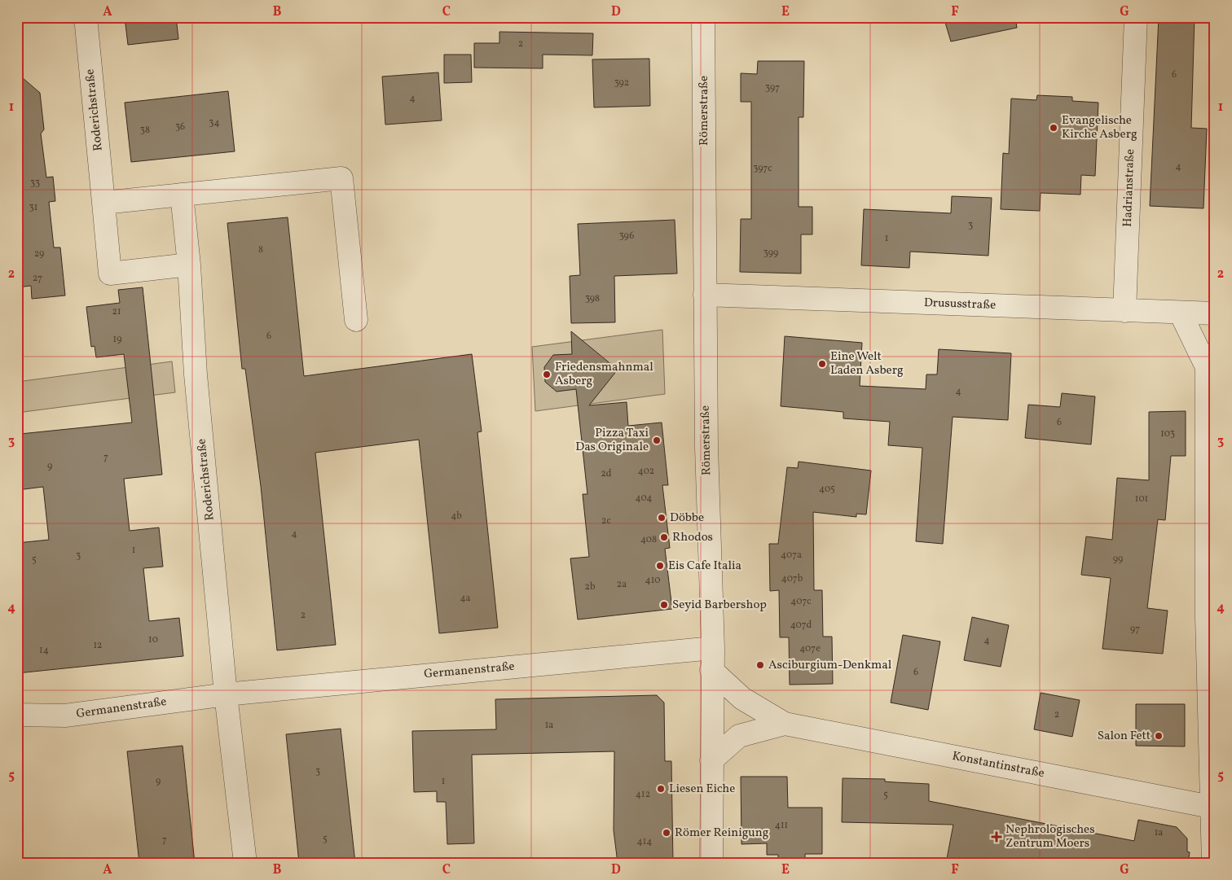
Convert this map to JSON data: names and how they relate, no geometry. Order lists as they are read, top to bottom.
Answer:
{
  "streets": {
    "street": [
      "Roderichstraße",
      "Römerstraße",
      "Hadrianstraße",
      "Drususstraße",
      "Germanenstraße",
      "Konstantinstraße"
    ]
  },
  "crossings": [
    ["Roderichstraße", "Germanenstraße"],
    ["Römerstraße", "Drususstraße"],
    ["Römerstraße", "Germanenstraße"],
    ["Römerstraße", "Konstantinstraße"],
    ["Hadrianstraße", "Drususstraße"]
  ],
  "places": {
    "other": [
      "Evangelische Kirche Asberg",
      "Eine Welt Laden Asberg",
      "Friedensmahnmal Asberg",
      "Pizza Taxi Das Originale",
      "Döbbe",
      "Rhodos",
      "Eis Cafe Italia",
      "Seyid Barbershop",
      "Asciburgium-Denkmal",
      "Salon Fett",
      "Liesen Eiche",
      "Römer Reinigung"
    ],
    "health": ["Nephrologisches Zentrum Moers"]
  },
  "house_numbers": [
    "2",
    "6",
    "392",
    "397",
    "4",
    "34",
    "36",
    "38",
    "4",
    "397c",
    "33",
    "31",
    "3",
    "396",
    "1",
    "8",
    "399",
    "29",
    "27",
    "398",
    "21",
    "6",
    "19",
    "4",
    "6",
    "103",
    "7",
    "9",
    "402",
    "2d",
    "405",
    "404",
    "101",
    "4b",
    "2c",
    "4",
    "408",
    "1",
    "407a",
    "3",
    "99",
    "5",
    "407b",
    "410",
    "2a",
    "2b",
    "4a",
    "407c",
    "2",
    "407d",
    "97",
    "10",
    "4",
    "12",
    "407e",
    "14",
    "6",
    "2",
    "1a",
    "3",
    "9",
    "1",
    "412",
    "5",
    "411",
    "1a",
    "5",
    "7",
    "414"
  ],
  "grid": {
    "columns": [
      "A",
      "B",
      "C",
      "D",
      "E",
      "F",
      "G"
    ],
    "rows": [
      "1",
      "2",
      "3",
      "4",
      "5"
    ]
  }
}
